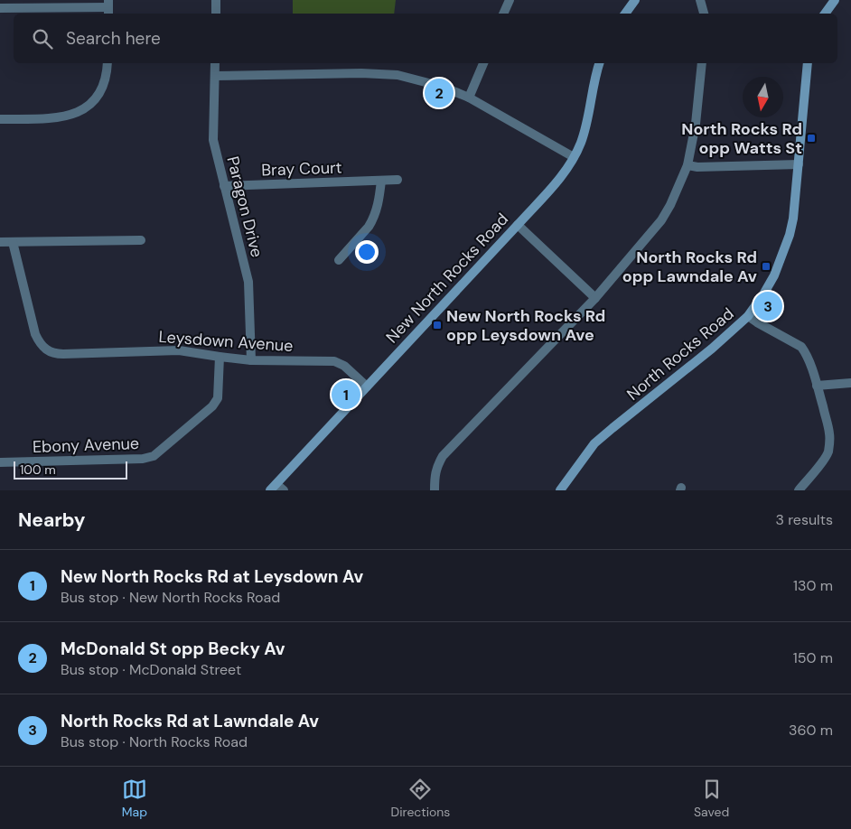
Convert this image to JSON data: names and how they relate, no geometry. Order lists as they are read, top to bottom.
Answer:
{
  "streets": {
    "street": [
      "Bray Court",
      "Paragon Drive",
      "New North Rocks Road",
      "Leysdown Avenue",
      "North Rocks Road",
      "Ebony Avenue"
    ]
  },
  "crossings": [
    ["Bray Court", "Paragon Drive"],
    ["Paragon Drive", "Leysdown Avenue"],
    ["New North Rocks Road", "Leysdown Avenue"],
    ["Leysdown Avenue", "Ebony Avenue"]
  ],
  "places": {
    "transit": ["North Rocks Rd opp Watts St", "North Rocks Rd opp Lawndale Av", "New North Rocks Rd opp Leysdown Ave"]
  },
  "scale_bar": "100 m",
  "north": "bottom",
  "page": {
    "search": "Search here",
    "pins": ["2", "3", "1"],
    "scale": "100 m",
    "heading": ["Nearby", "3 results"],
    "list": [
      {
        "mark": "1",
        "name": "New North Rocks Rd at Leysdown Av",
        "note": "Bus stop · New North Rocks Road",
        "value": "130 m"
      },
      {
        "mark": "2",
        "name": "McDonald St opp Becky Av",
        "note": "Bus stop · McDonald Street",
        "value": "150 m"
      },
      {
        "mark": "3",
        "name": "North Rocks Rd at Lawndale Av",
        "note": "Bus stop · North Rocks Road",
        "value": "360 m"
      }
    ],
    "nav": ["Map", "Directions", "Saved"]
  }
}
